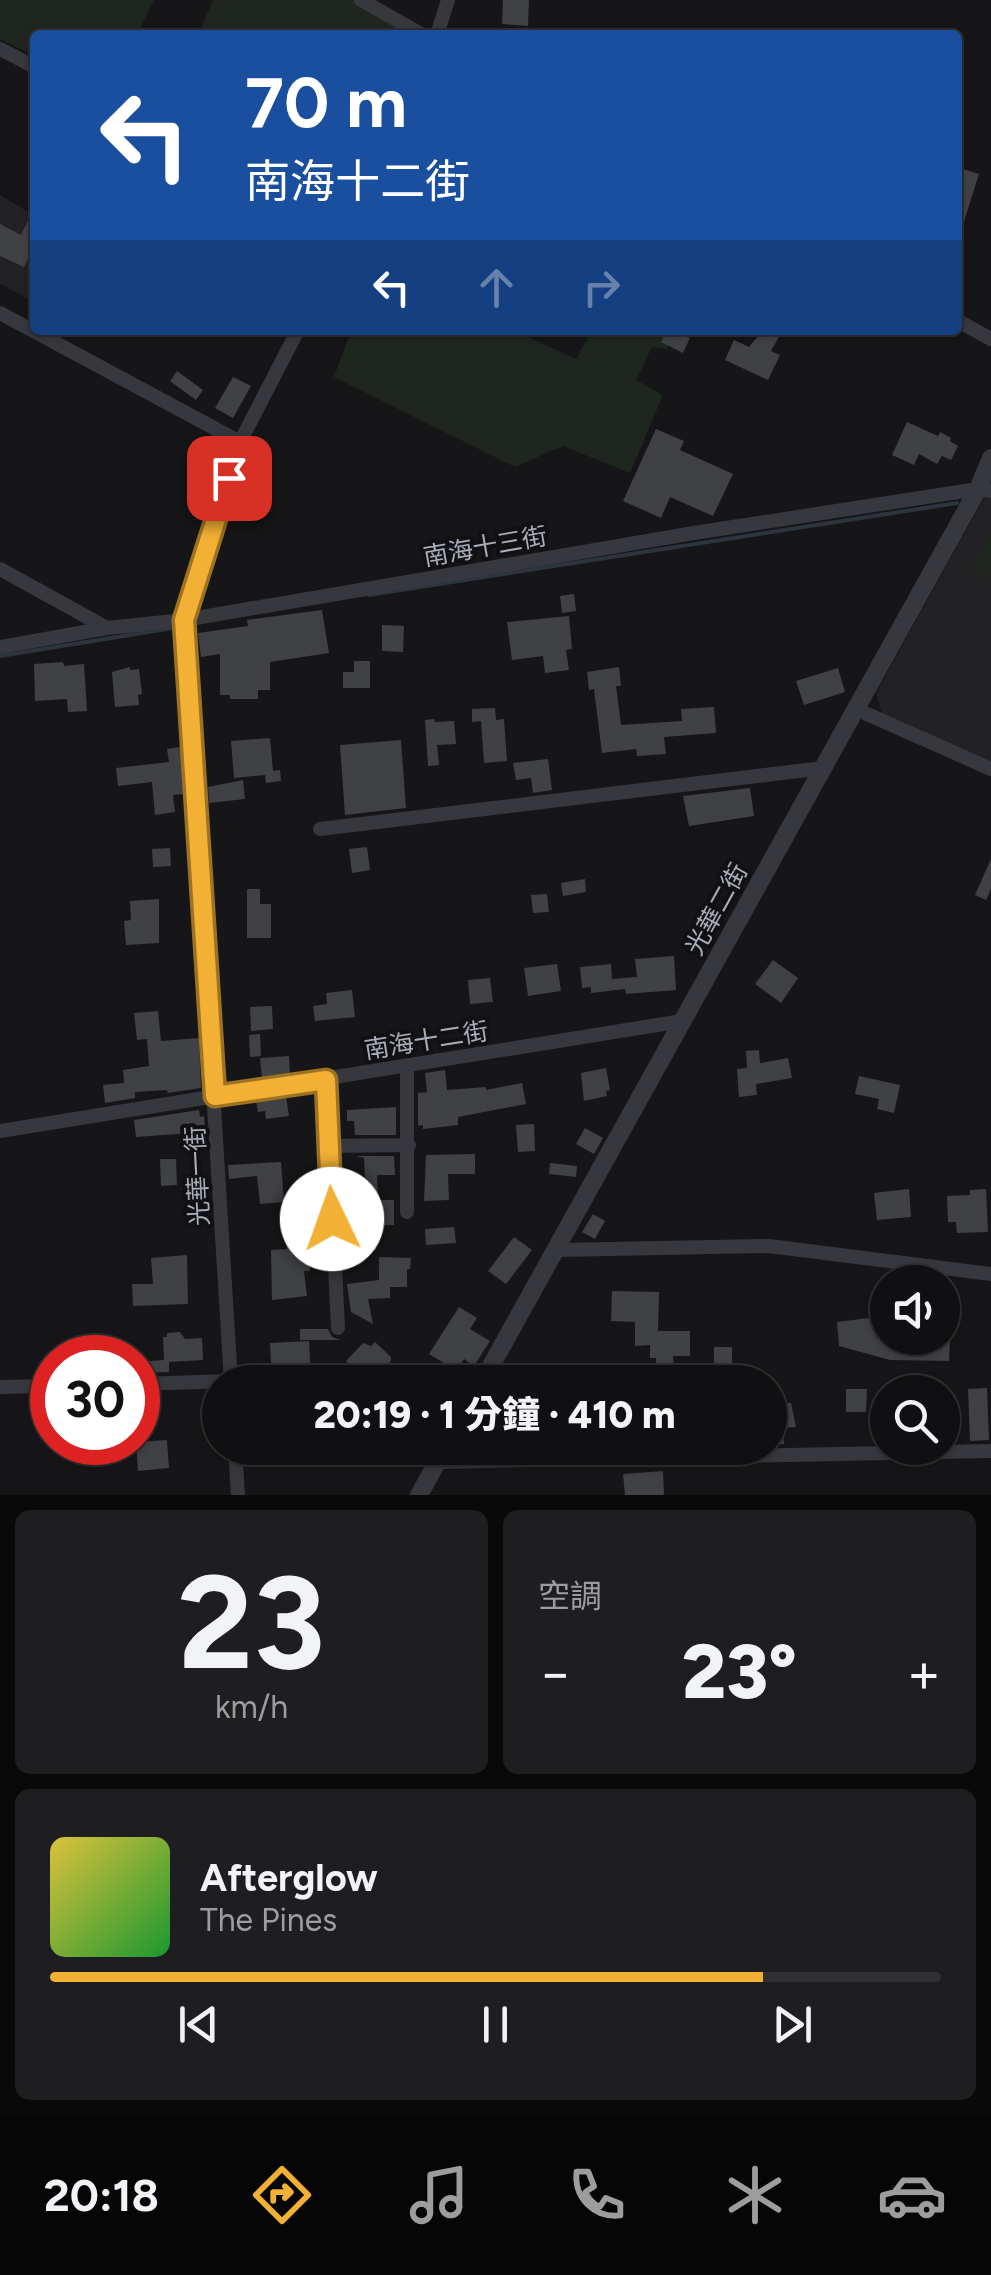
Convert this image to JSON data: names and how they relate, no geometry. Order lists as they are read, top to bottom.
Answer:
{
  "streets": {
    "street": [
      "南海十三街",
      "光華二街",
      "南海十二街",
      "光華一街"
    ]
  },
  "crossings": [
    ["南海十三街", "光華二街"],
    ["南海十三街", "光華一街"],
    ["光華二街", "南海十二街"],
    ["南海十二街", "光華一街"]
  ],
  "page": {
    "turn": ["70 m", "南海十二街"],
    "limit": "30",
    "trip": "20:19 · 1 分鐘 · 410 m",
    "tile": [
      ["23", "km/h"],
      "空調"
    ],
    "heat": ["−", "23°", "+"],
    "song": ["Afterglow", "The Pines"],
    "tabs": "20:18"
  }
}
